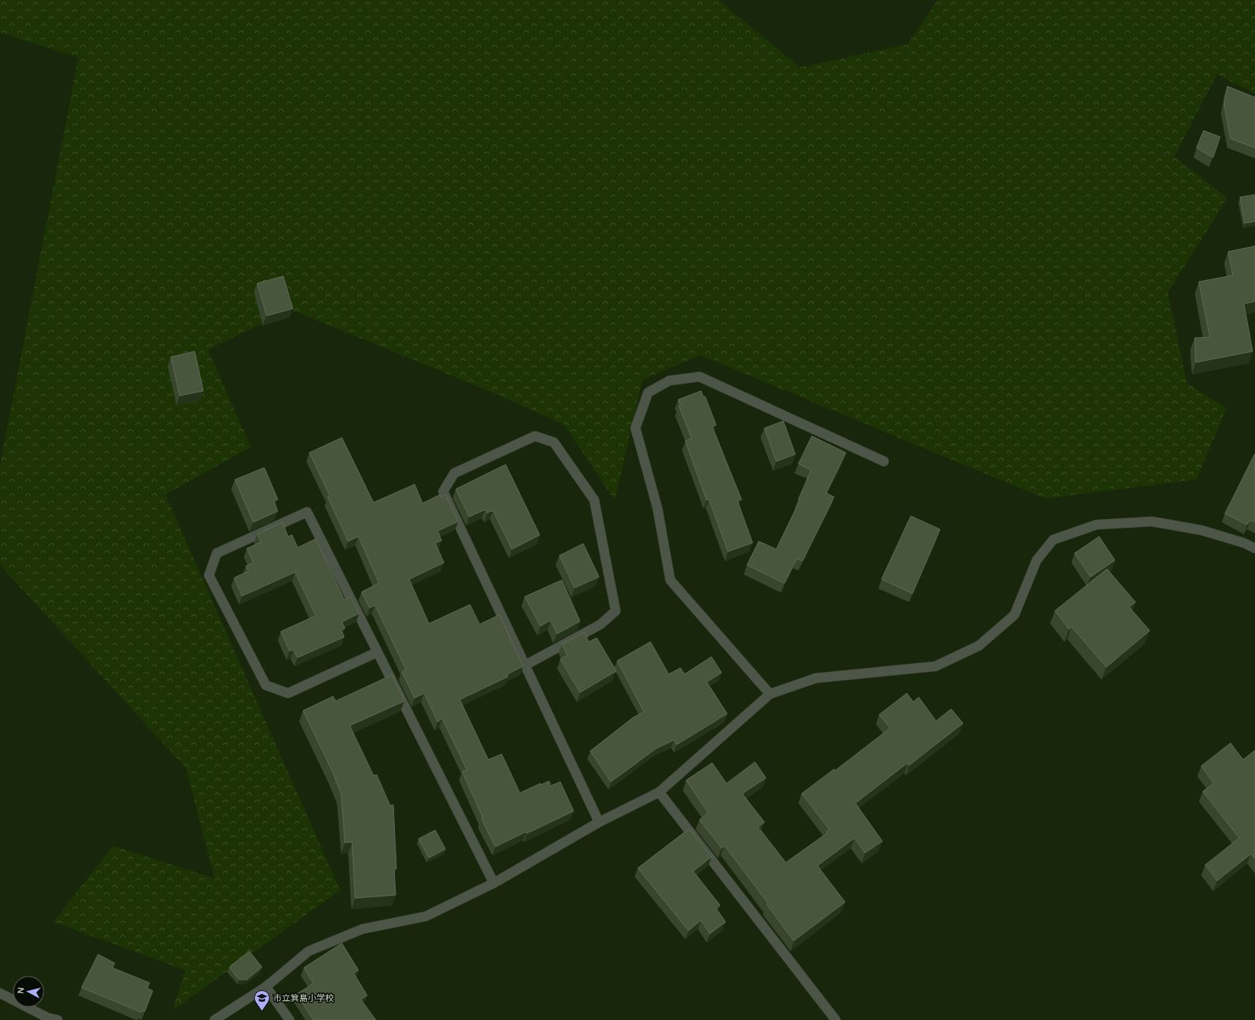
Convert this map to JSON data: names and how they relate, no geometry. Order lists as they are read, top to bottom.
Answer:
{
  "places": {
    "school or university": ["市立箕島小学校"]
  },
  "north": "left"
}
